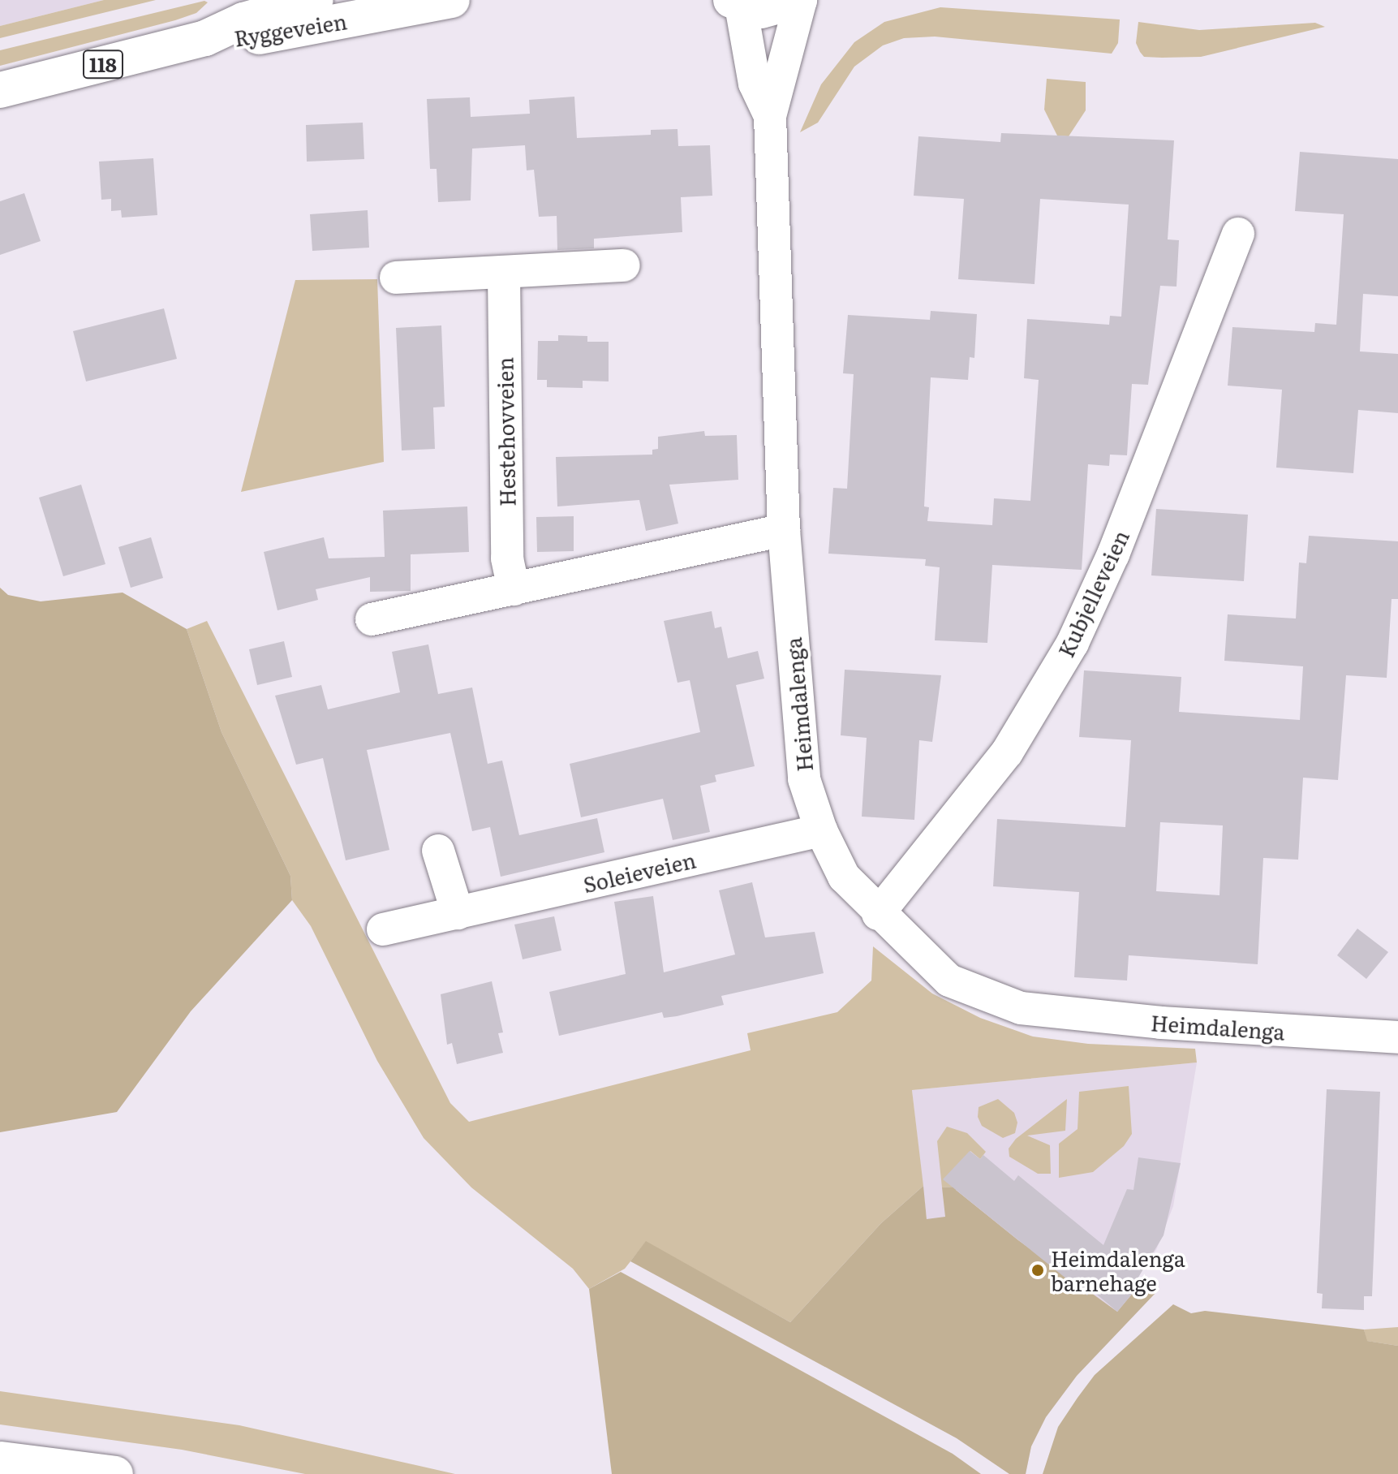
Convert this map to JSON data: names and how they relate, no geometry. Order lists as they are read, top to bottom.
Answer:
{
  "streets": {
    "main road": ["Ryggeveien", "118"],
    "street": [
      "Hestehovveien",
      "Kubjelleveien",
      "Heimdalenga",
      "Soleieveien"
    ]
  },
  "crossings": [
    ["Kubjelleveien", "Heimdalenga"],
    ["Heimdalenga", "Soleieveien"]
  ],
  "places": ["Heimdalenga barnehage"]
}
